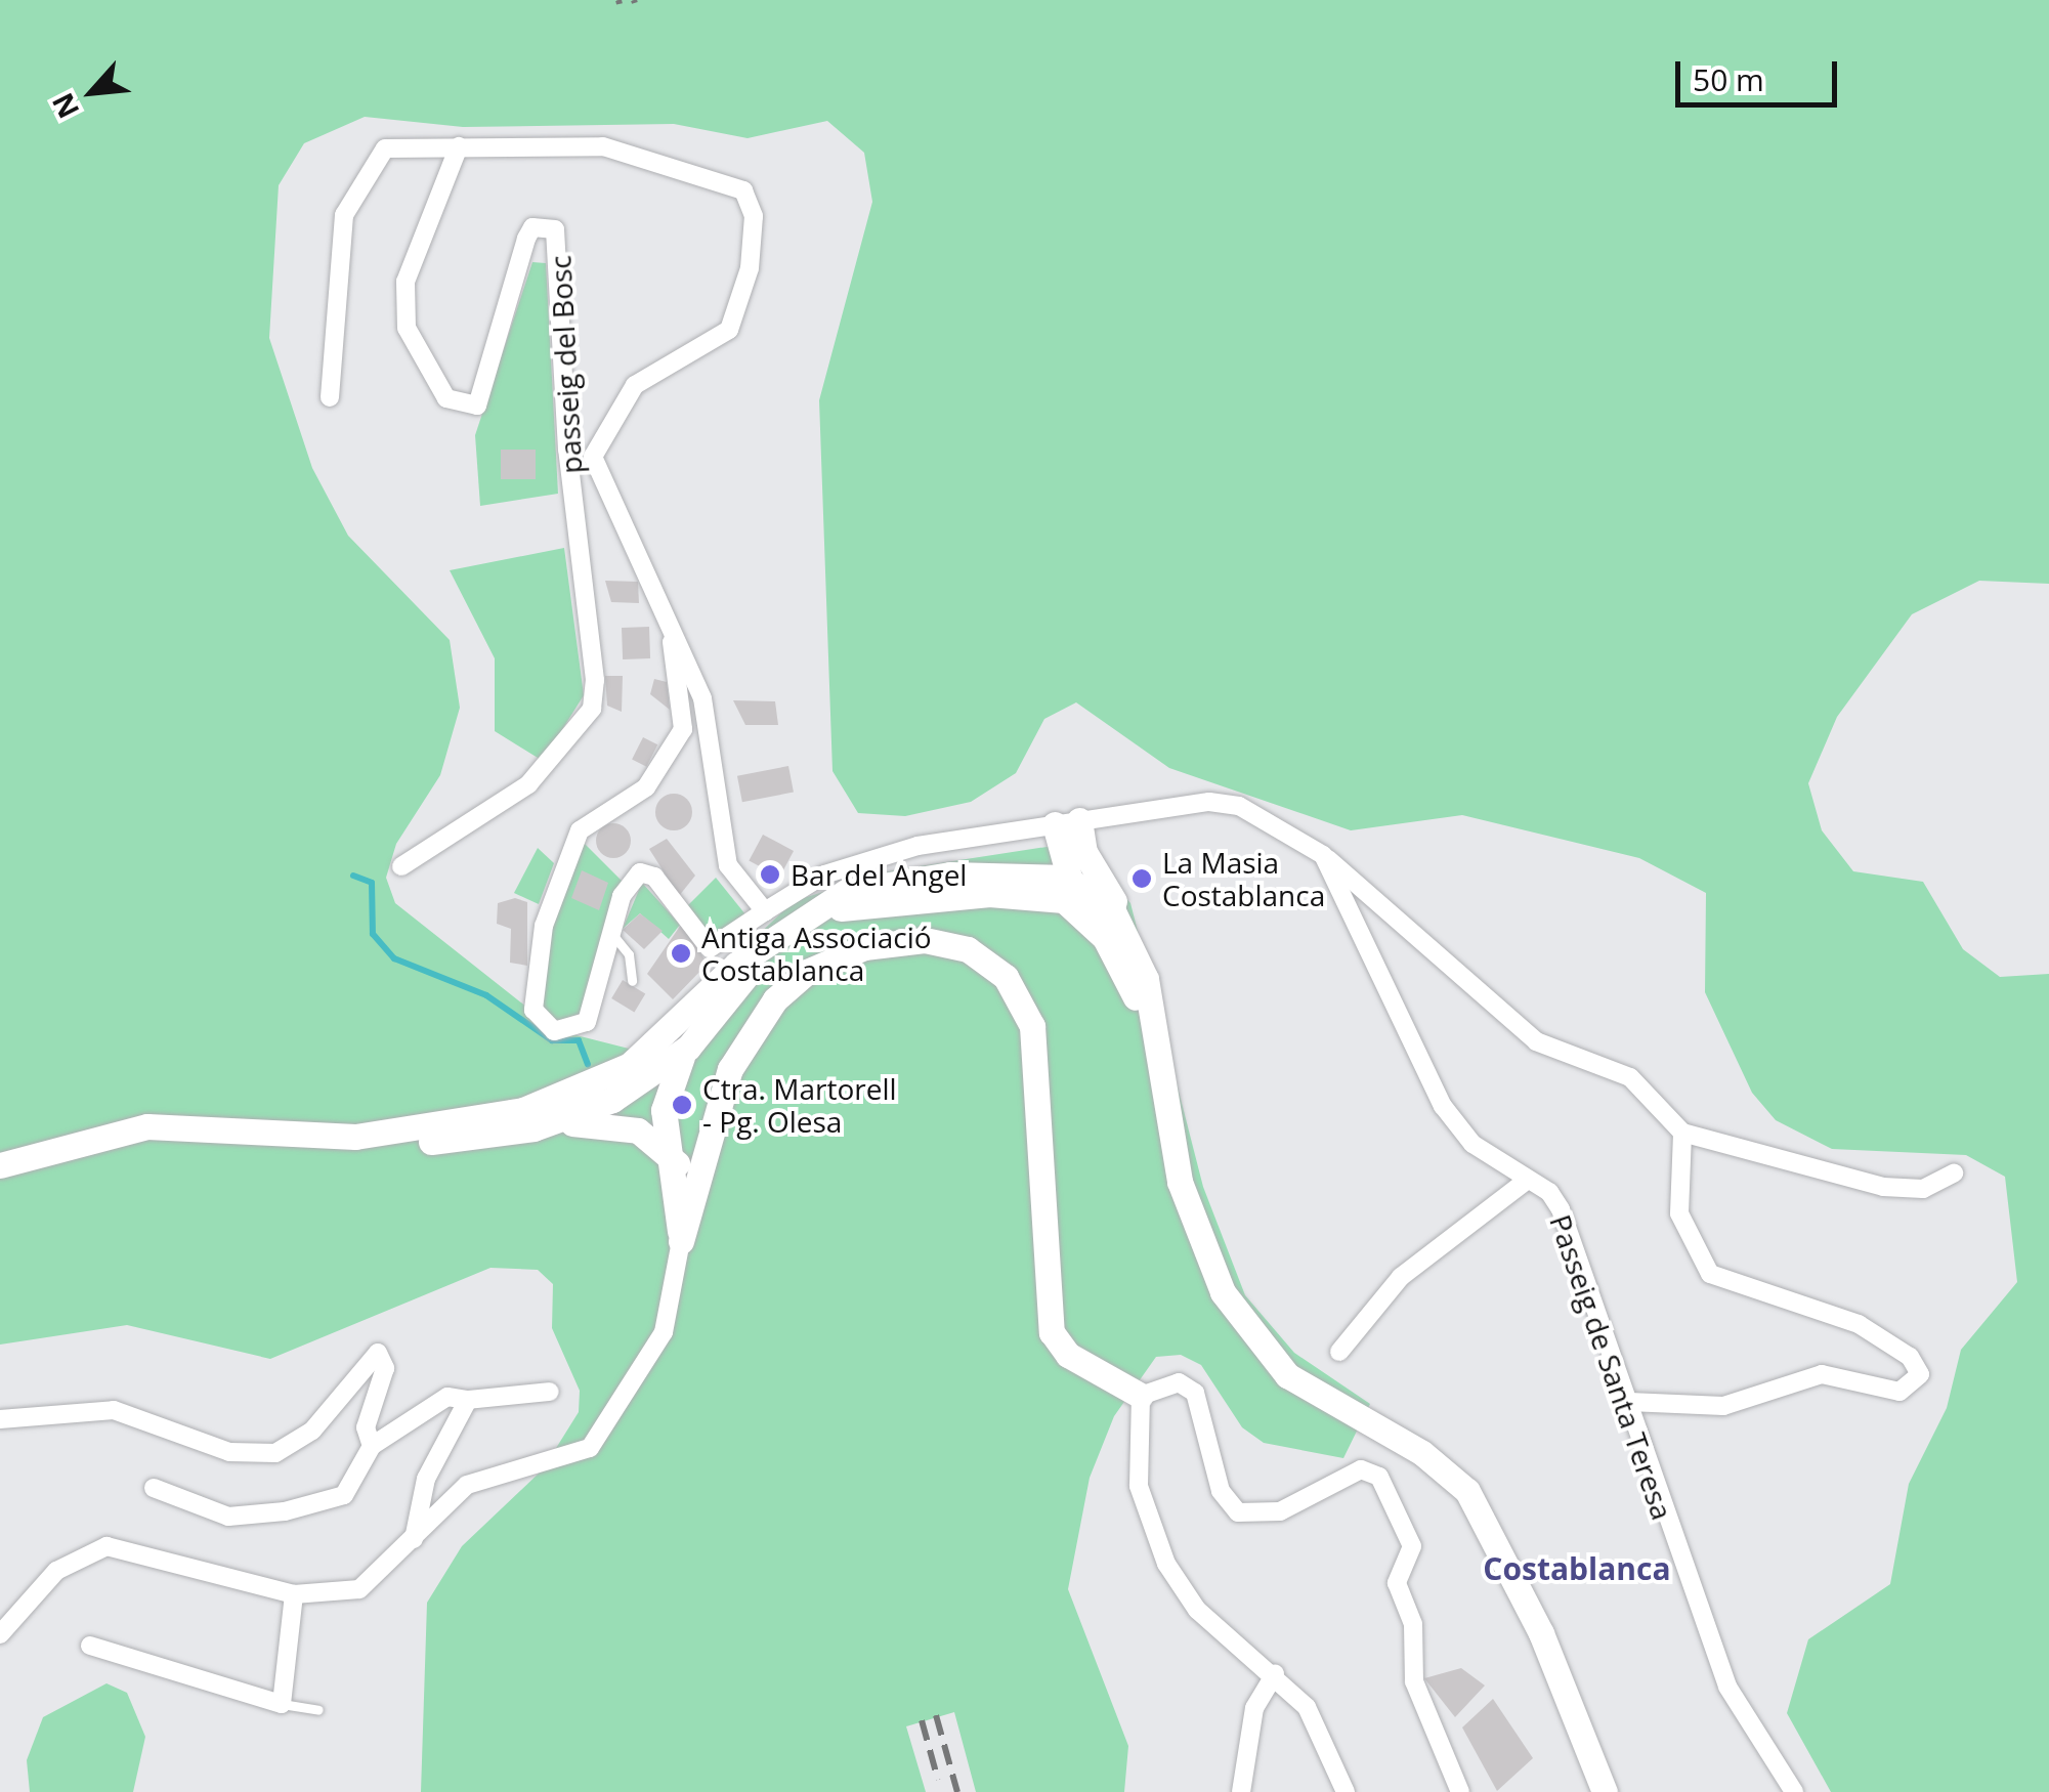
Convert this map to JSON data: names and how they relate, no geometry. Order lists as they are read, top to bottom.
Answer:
{
  "streets": {
    "street": ["passeig del Bosc", "Passeig de Santa Teresa"]
  },
  "districts": ["Costablanca"],
  "places": [
    "Bar del Angel",
    "La Masia Costablanca",
    "Antiga Associació Costablanca",
    "Ctra. Martorell - Pg. Olesa"
  ],
  "scale_bar": "50 m",
  "north": "bottom left"
}
